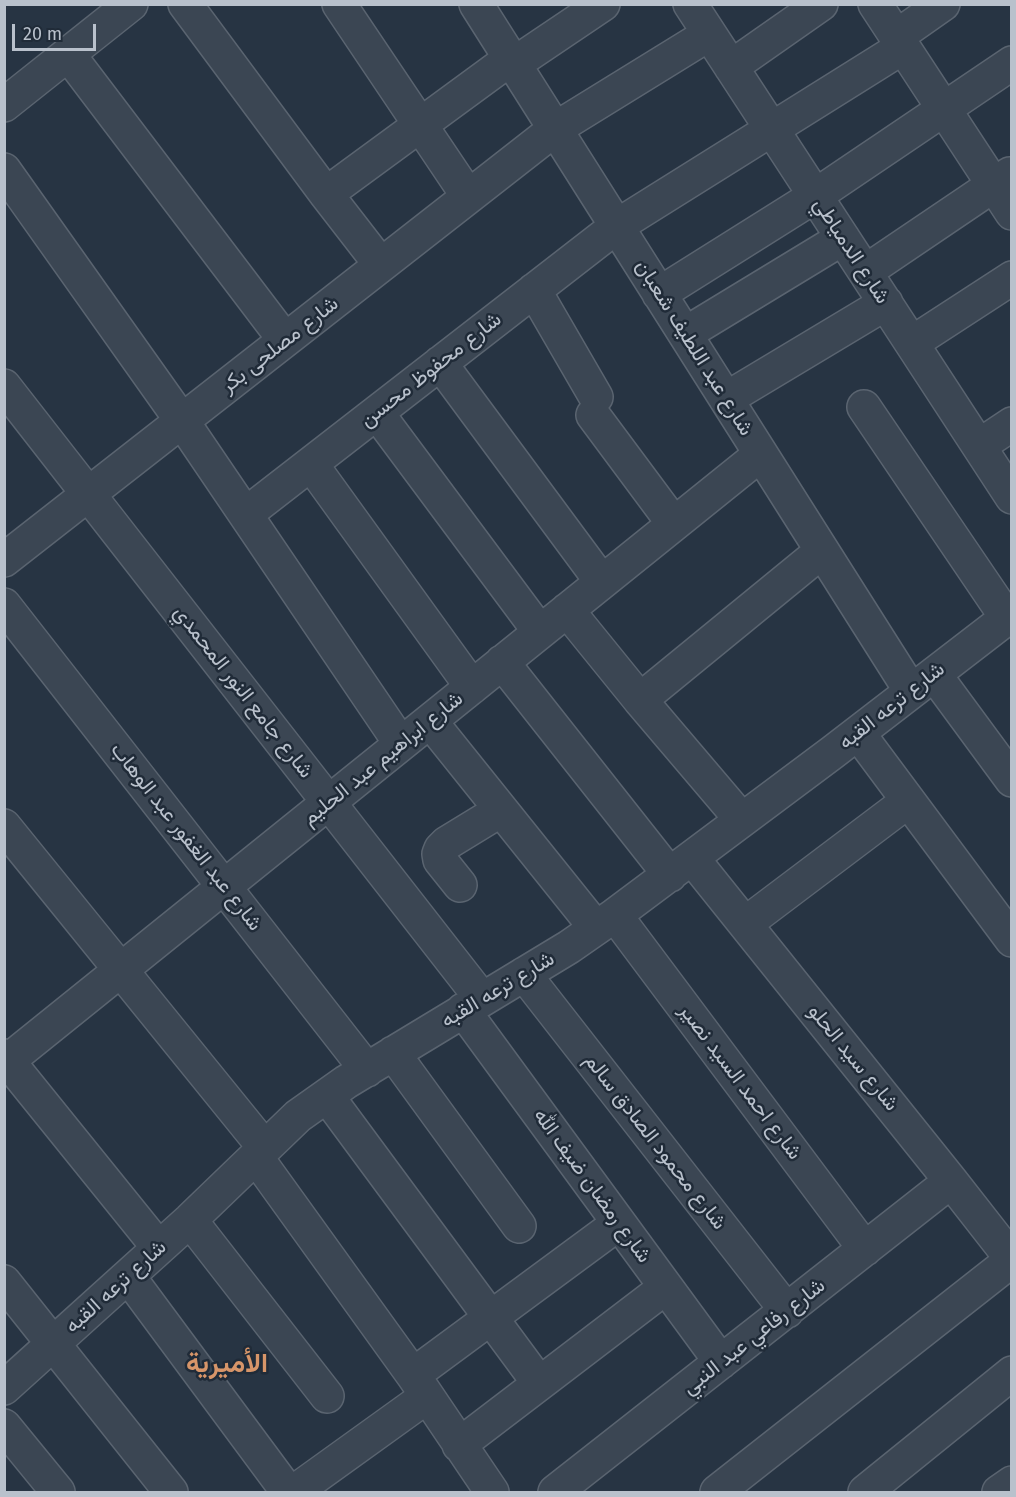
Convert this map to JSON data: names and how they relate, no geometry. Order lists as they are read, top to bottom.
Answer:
{
  "streets": {
    "street": [
      "شارع الدمياطي",
      "شارع مصلحى بكر",
      "شارع عبد اللطيف شعبان",
      "شارع محفوظ محسن",
      "شارع جامع النور المحمدي",
      "شارع ترعه القبه",
      "شارع ابراهيم عبد الحليم",
      "شارع عبد الغفور عبد الوهاب",
      "شارع سيد الحلو",
      "شارع احمد السيد نصير",
      "شارع محمود الصادق سالم",
      "شارع رمضان ضيف الله",
      "شارع رفاعي عبد النبي"
    ]
  },
  "crossings": [
    ["شارع الدمياطي", "شارع مصلحى بكر"],
    ["شارع الدمياطي", "شارع محفوظ محسن"],
    ["شارع مصلحى بكر", "شارع عبد اللطيف شعبان"],
    ["شارع مصلحى بكر", "شارع جامع النور المحمدي"],
    ["شارع عبد اللطيف شعبان", "شارع محفوظ محسن"],
    ["شارع عبد اللطيف شعبان", "شارع ترعه القبه"],
    ["شارع عبد اللطيف شعبان", "شارع ابراهيم عبد الحليم"],
    ["شارع جامع النور المحمدي", "شارع ترعه القبه"],
    ["شارع جامع النور المحمدي", "شارع ابراهيم عبد الحليم"],
    ["شارع جامع النور المحمدي", "شارع رمضان ضيف الله"],
    ["شارع ترعه القبه", "شارع عبد الغفور عبد الوهاب"],
    ["شارع ترعه القبه", "شارع سيد الحلو"],
    ["شارع ترعه القبه", "شارع احمد السيد نصير"],
    ["شارع ترعه القبه", "شارع محمود الصادق سالم"],
    ["شارع ترعه القبه", "شارع رمضان ضيف الله"],
    ["شارع ابراهيم عبد الحليم", "شارع عبد الغفور عبد الوهاب"],
    ["شارع ابراهيم عبد الحليم", "شارع سيد الحلو"],
    ["شارع ابراهيم عبد الحليم", "شارع احمد السيد نصير"],
    ["شارع سيد الحلو", "شارع رفاعي عبد النبي"],
    ["شارع احمد السيد نصير", "شارع رفاعي عبد النبي"],
    ["شارع محمود الصادق سالم", "شارع رفاعي عبد النبي"],
    ["شارع رمضان ضيف الله", "شارع رفاعي عبد النبي"]
  ],
  "districts": ["الأميرية"],
  "scale_bar": "20 m"
}
